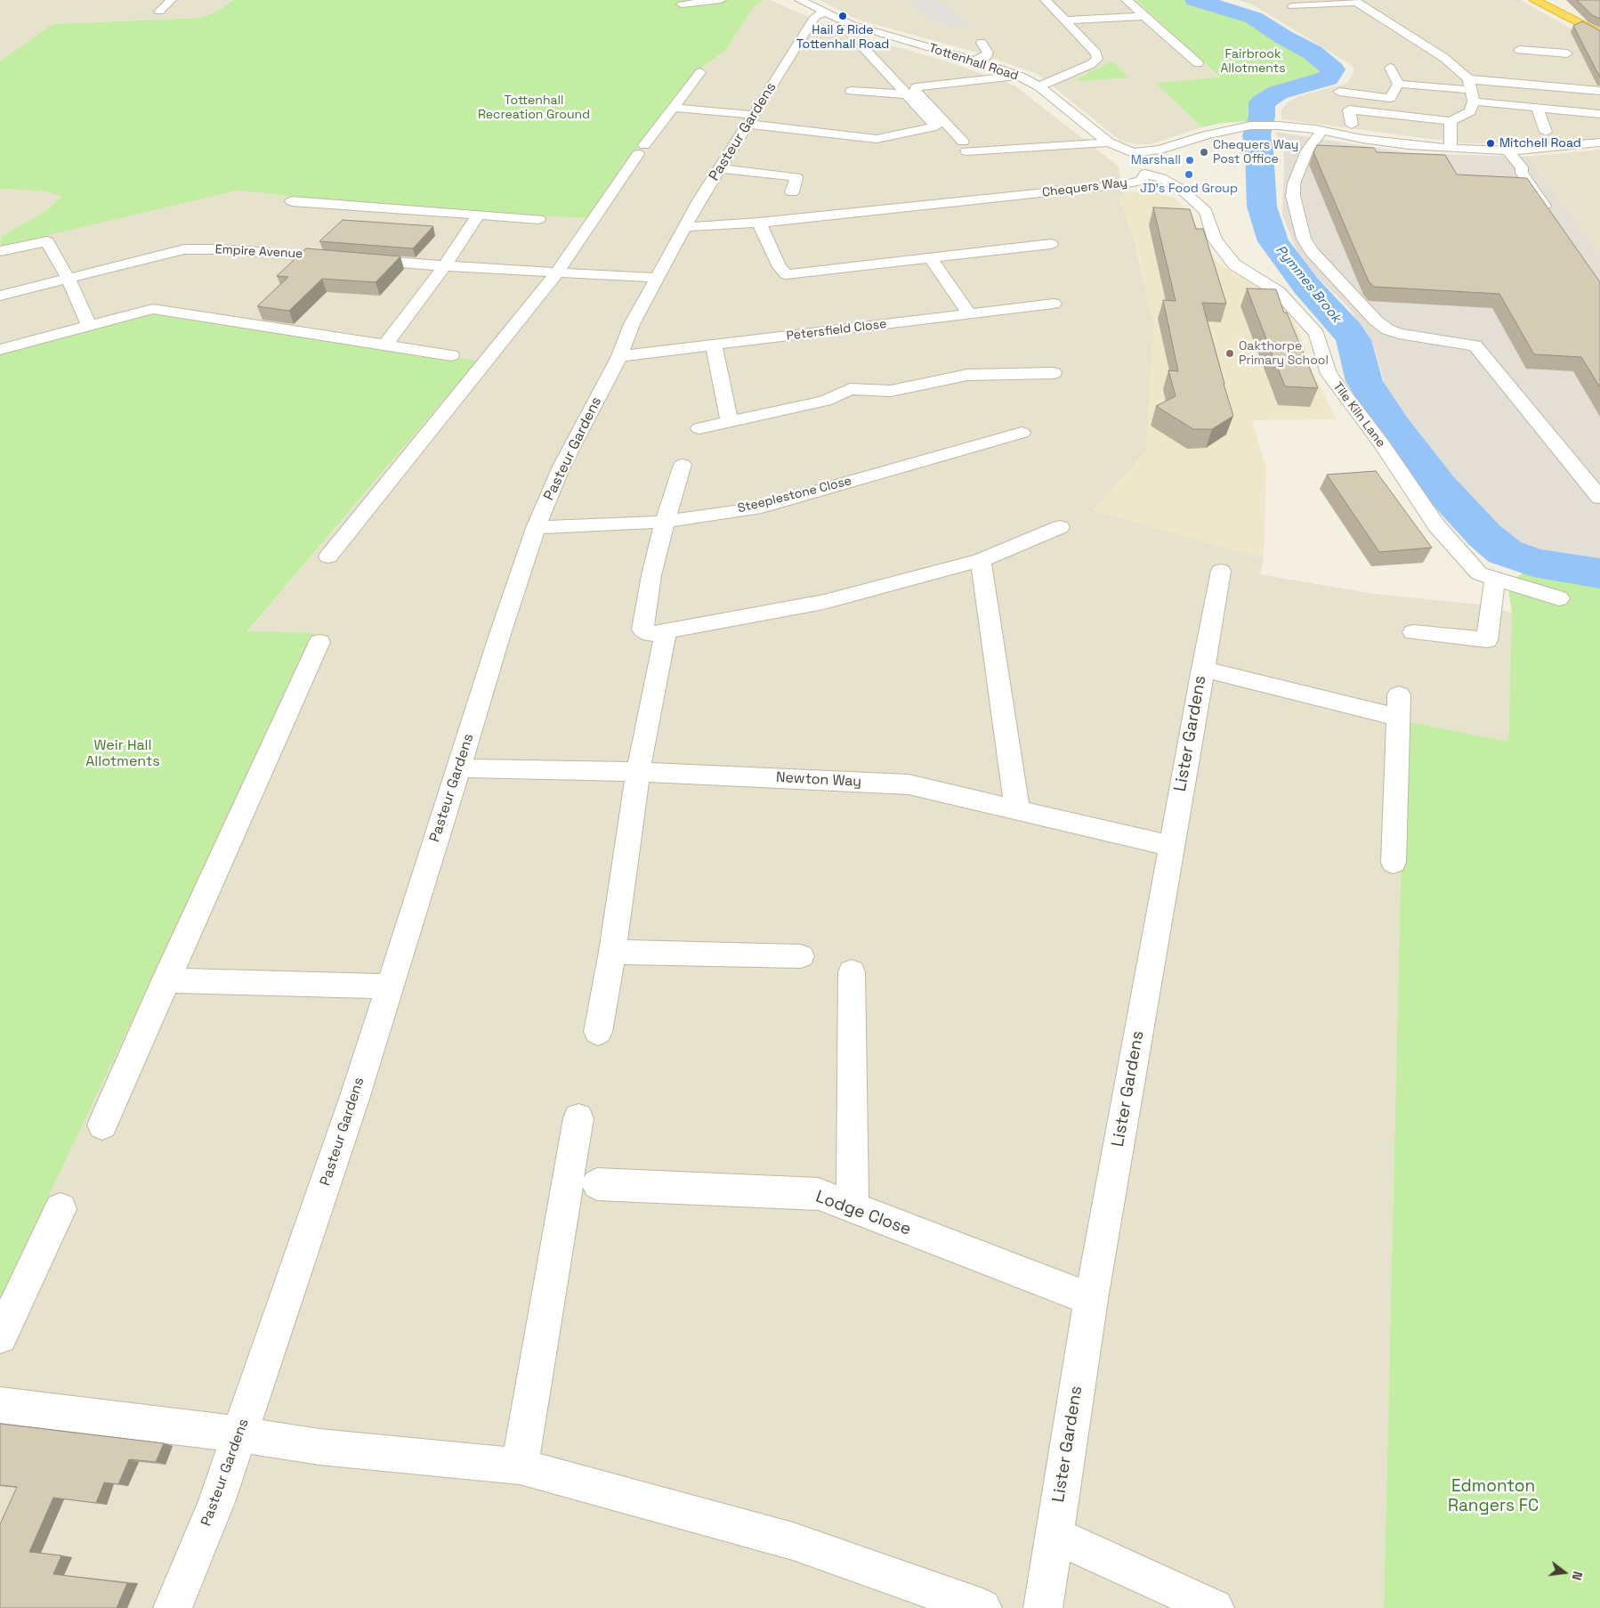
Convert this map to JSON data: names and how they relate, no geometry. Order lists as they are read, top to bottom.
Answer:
{
  "streets": {
    "street": [
      "Tottenhall Road",
      "Pasteur Gardens",
      "Chequers Way",
      "Empire Avenue",
      "Petersfield Close",
      "Tile Kiln Lane",
      "Steeplestone Close",
      "Lister Gardens",
      "Newton Way",
      "Lodge Close"
    ]
  },
  "crossings": [
    ["Tottenhall Road", "Pasteur Gardens"],
    ["Tottenhall Road", "Chequers Way"],
    ["Pasteur Gardens", "Chequers Way"],
    ["Pasteur Gardens", "Empire Avenue"],
    ["Pasteur Gardens", "Petersfield Close"],
    ["Pasteur Gardens", "Steeplestone Close"],
    ["Pasteur Gardens", "Newton Way"],
    ["Chequers Way", "Tile Kiln Lane"],
    ["Lister Gardens", "Newton Way"],
    ["Lister Gardens", "Lodge Close"]
  ],
  "water": ["Pymmes Brook"],
  "parks": [
    "Fairbrook Allotments",
    "Tottenhall Recreation Ground",
    "Weir Hall Allotments",
    "Edmonton Rangers FC"
  ],
  "places": [
    "Hail & Ride Tottenhall Road",
    "Mitchell Road",
    "Chequers Way Post Office",
    "Marshall",
    "JD's Food Group",
    "Oakthorpe Primary School"
  ],
  "north": "right"
}
